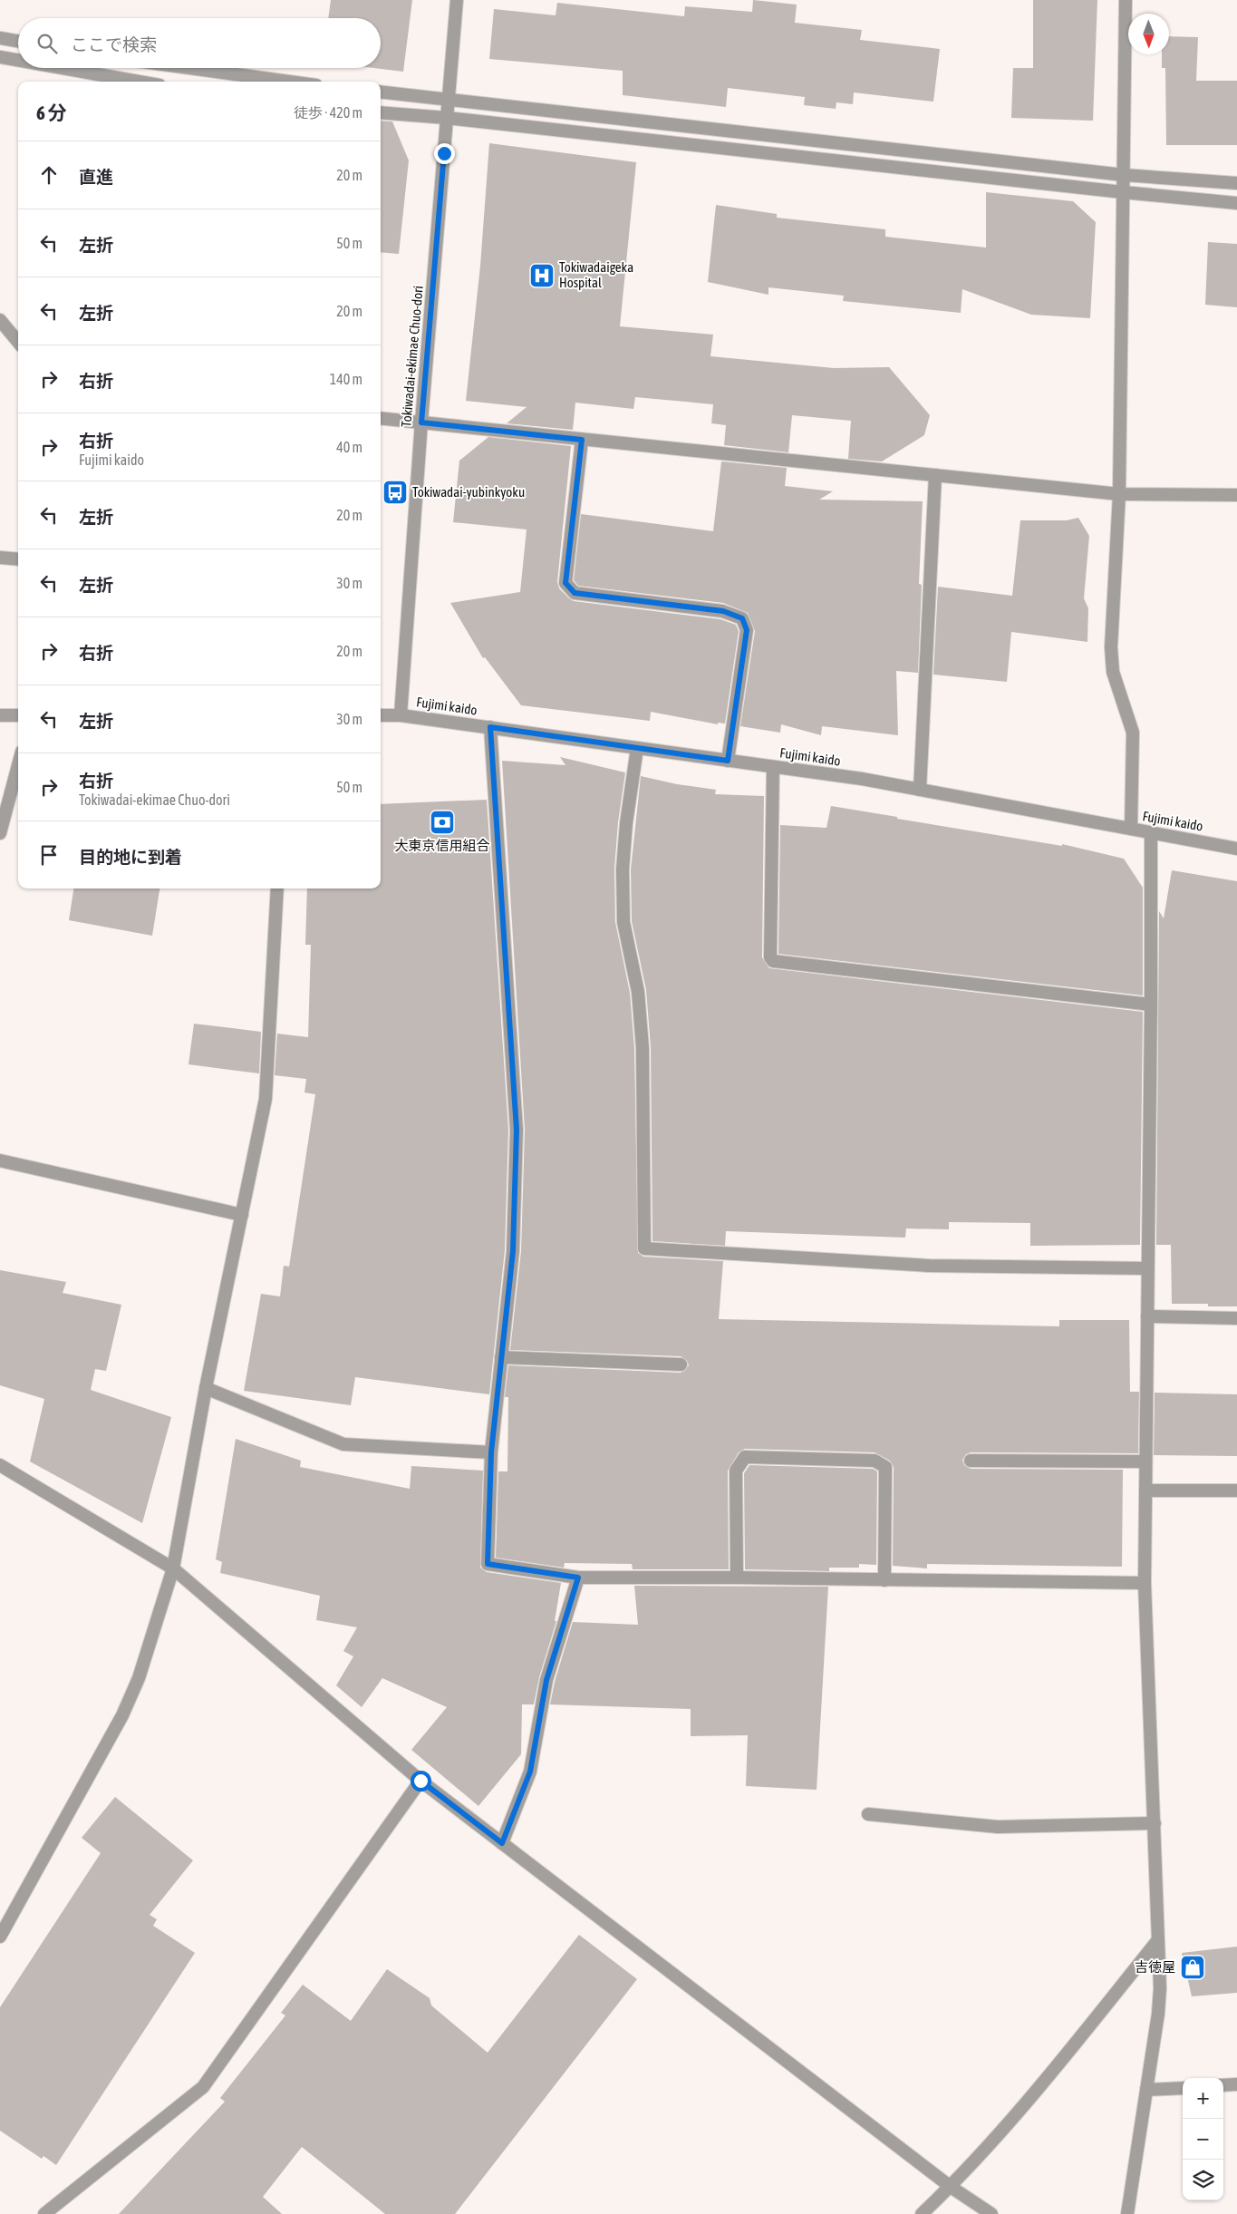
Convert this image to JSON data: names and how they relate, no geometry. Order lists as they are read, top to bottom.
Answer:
{
  "streets": {
    "street": ["Tokiwadai-ekimae Chuo-dori", "Fujimi kaido"]
  },
  "crossings": [
    ["Tokiwadai-ekimae Chuo-dori", "Fujimi kaido"]
  ],
  "places": {
    "hospital": ["Tokiwadaigeka Hospital"],
    "bus stop": ["Tokiwadai-yubinkyoku"],
    "bank": ["大東京信用組合"],
    "shop": ["吉徳屋"]
  },
  "north": "bottom",
  "page": {
    "search": "ここで検索",
    "heading": ["6 分", "徒歩 · 420 m"],
    "list": [
      ["直進", "20 m"],
      ["左折", "50 m"],
      ["左折", "20 m"],
      ["右折", "140 m"],
      ["右折", "Fujimi kaido", "40 m"],
      ["左折", "20 m"],
      ["左折", "30 m"],
      ["右折", "20 m"],
      ["左折", "30 m"],
      ["右折", "Tokiwadai-ekimae Chuo-dori", "50 m"],
      "目的地に到着"
    ],
    "map_buttons": ["+", "−"]
  }
}
